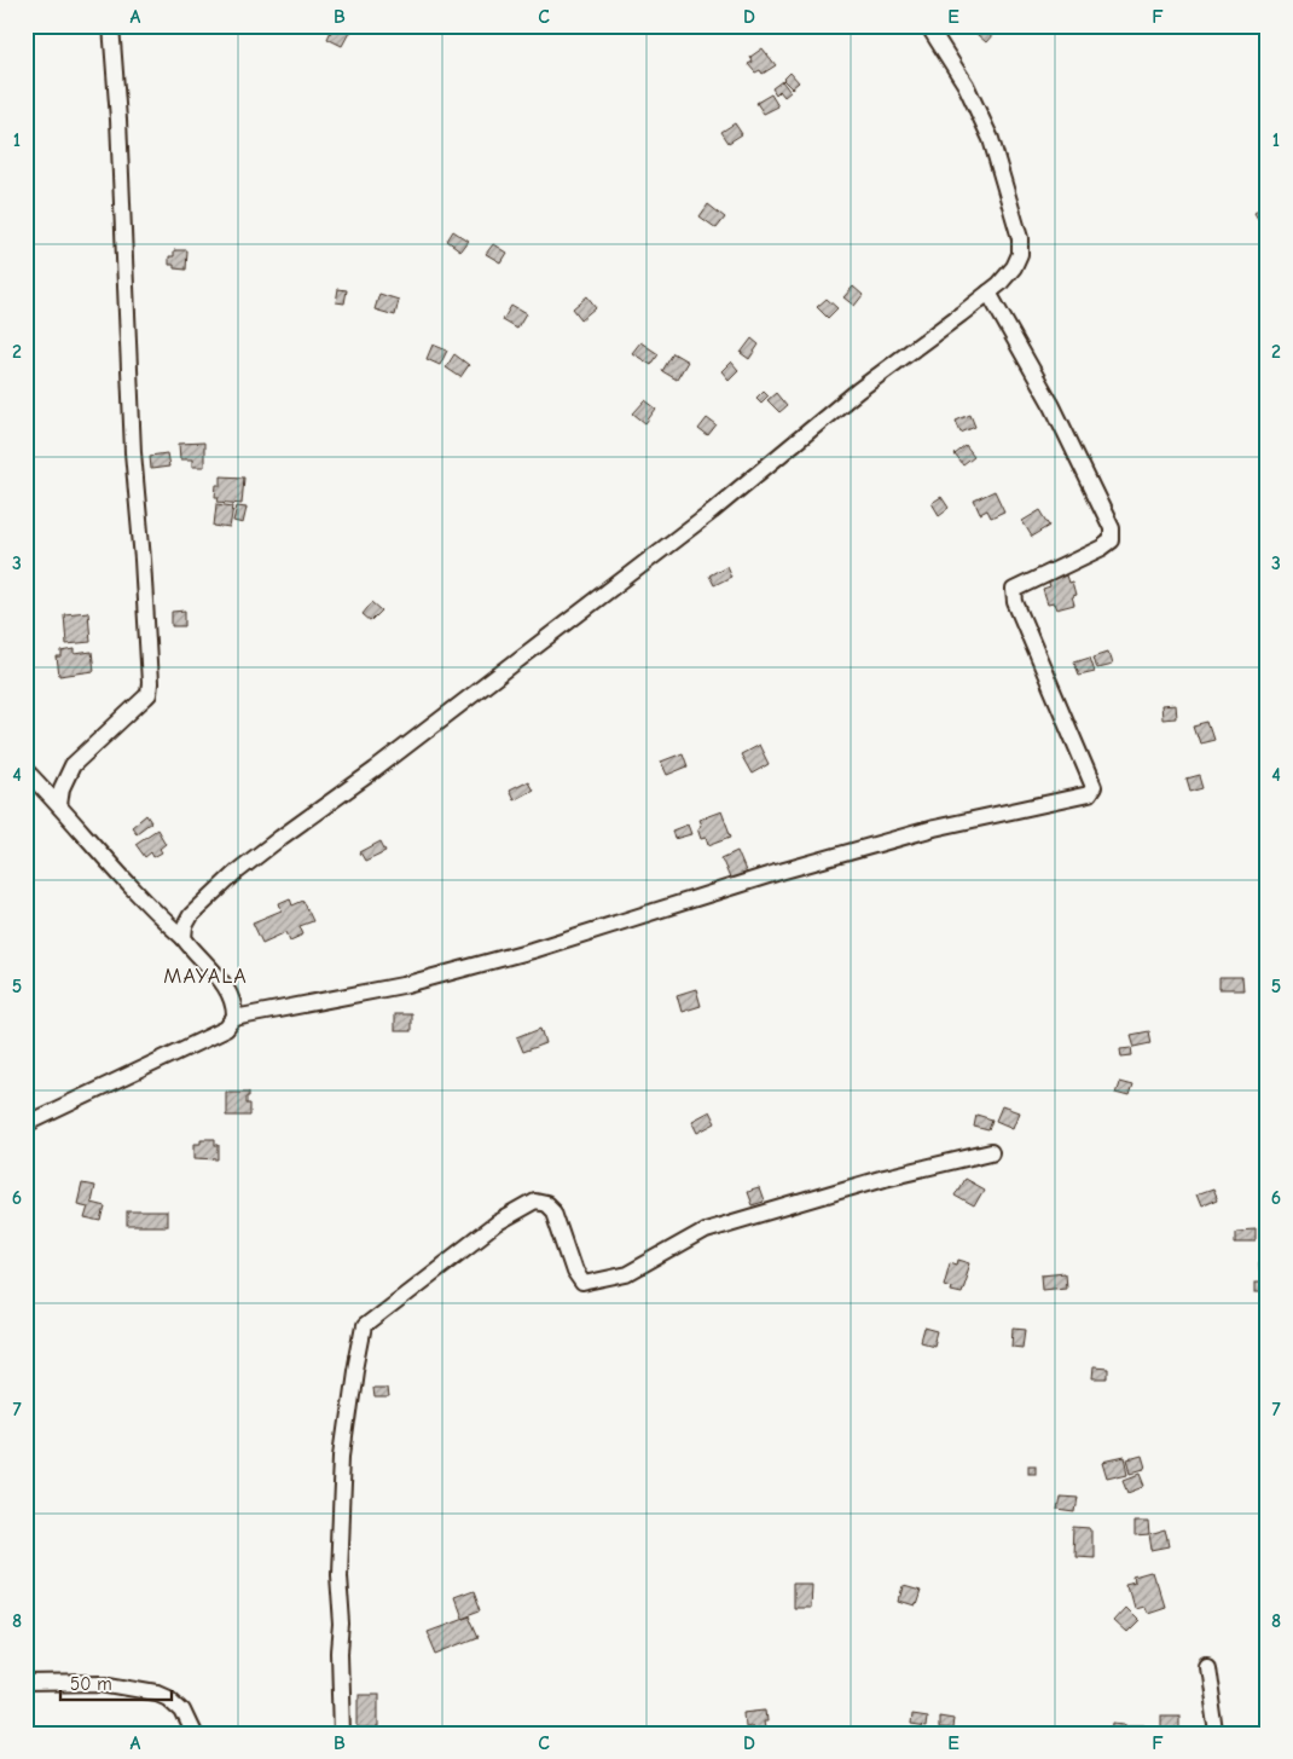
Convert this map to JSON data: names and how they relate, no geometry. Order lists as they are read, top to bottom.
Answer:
{
  "districts": ["MAYALA"],
  "scale_bar": "50 m",
  "grid": {
    "columns": [
      "A",
      "B",
      "C",
      "D",
      "E",
      "F"
    ],
    "rows": [
      "1",
      "2",
      "3",
      "4",
      "5",
      "6",
      "7",
      "8"
    ]
  }
}
